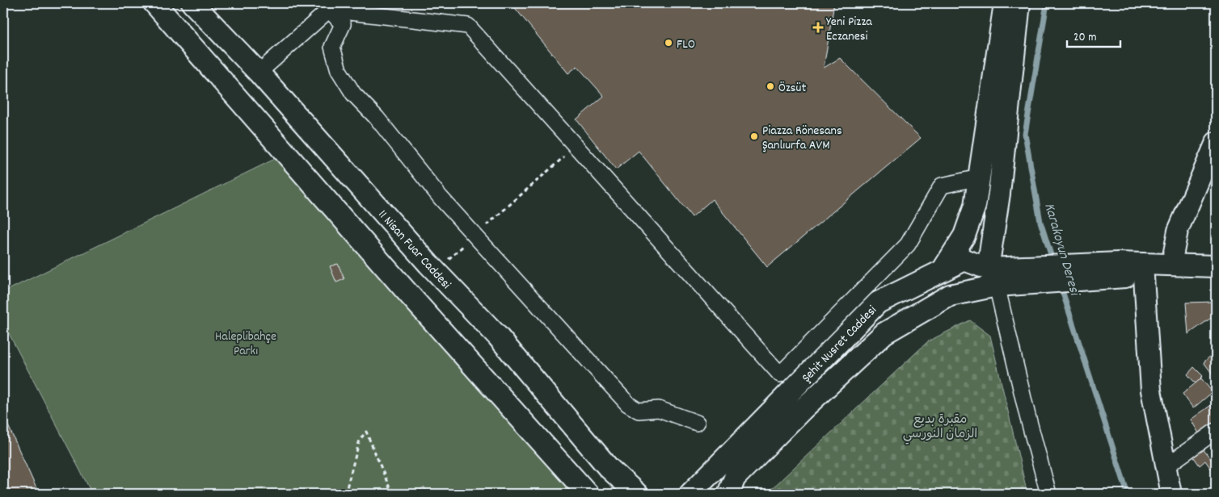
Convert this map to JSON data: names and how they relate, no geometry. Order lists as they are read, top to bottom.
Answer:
{
  "streets": {
    "main road": ["11 Nisan Fuar Caddesi", "Şehit Nusret Caddesi"]
  },
  "water": ["Karakoyun Deresi"],
  "parks": ["Haleplibahçe Parkı", "مقبرة بديع الزمان النورسي"],
  "places": {
    "health": ["Yeni Pizza Eczanesi"],
    "other": ["FLO", "Özsüt", "Piazza Rönesans Şanlıurfa AVM"]
  },
  "scale_bar": "20 m"
}
